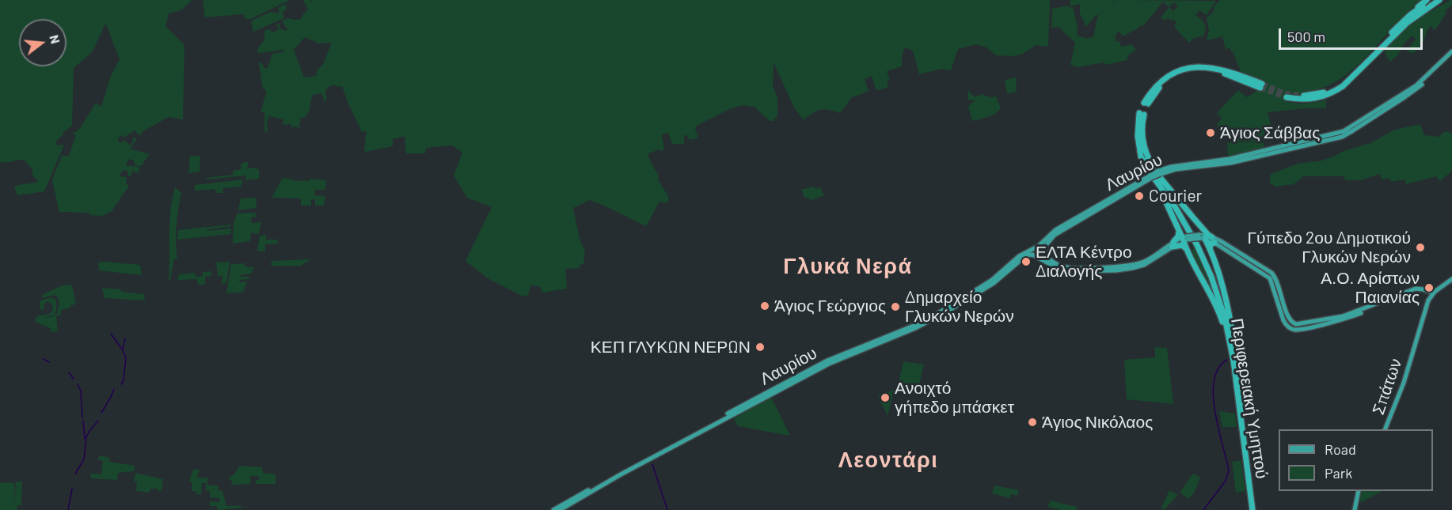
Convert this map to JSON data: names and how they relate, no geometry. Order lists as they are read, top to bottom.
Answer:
{
  "streets": {
    "highway": ["Περιφερειακή Υμηττού"],
    "main road": ["Λαυρίου", "Σπάτων"]
  },
  "crossings": [
    ["Λαυρίου", "Περιφερειακή Υμηττού"]
  ],
  "districts": ["Γλυκά Νερά", "Λεοντάρι"],
  "places": [
    "Άγιος Σάββας",
    "Courier",
    "Γύπεδο 2ου Δημοτικού Γλυκών Νερών",
    "ΕΛΤΑ Κέντρο Διαλογής",
    "Α.Ο. Αρίστων Παιανίας",
    "Άγιος Γεώργιος",
    "Δημαρχείο Γλυκών Νερών",
    "ΚΕΠ ΓΛΥΚΩΝ ΝΕΡΩΝ",
    "Ανοιχτό γήπεδο μπάσκετ",
    "Άγιος Νικόλαος"
  ],
  "legend": ["Road", "Park"],
  "scale_bar": "500 m",
  "north": "right"
}
